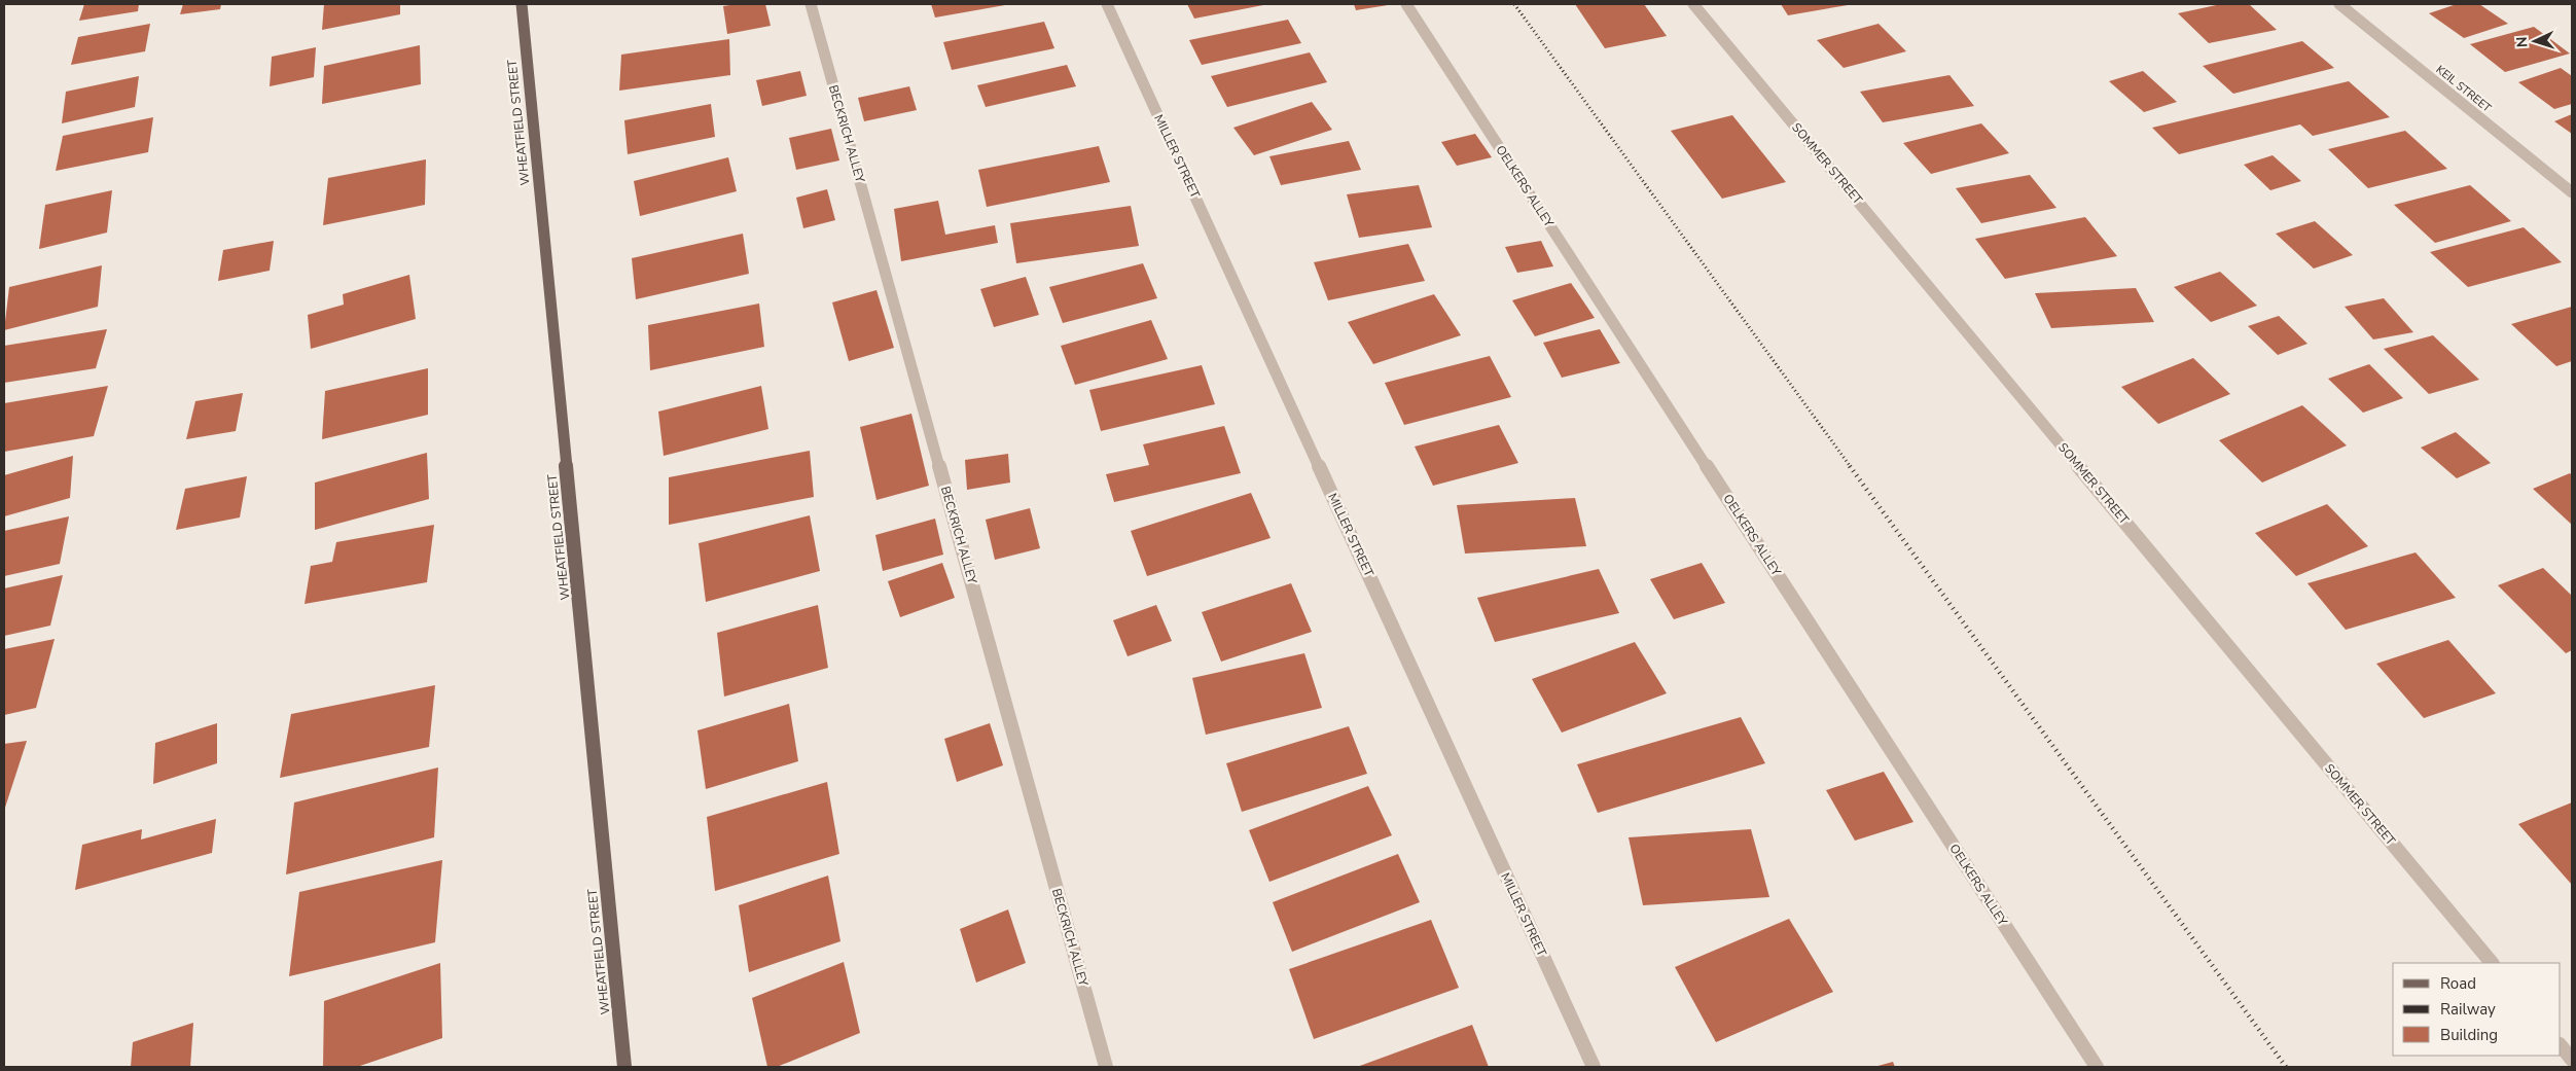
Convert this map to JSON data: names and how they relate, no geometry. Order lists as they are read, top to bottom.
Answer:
{
  "streets": {
    "main road": ["WHEATFIELD STREET"],
    "street": [
      "KEIL STREET",
      "BECKRICH ALLEY",
      "MILLER STREET",
      "SOMMER STREET",
      "OELKERS ALLEY"
    ]
  },
  "legend": ["Road", "Railway", "Building"],
  "north": "left"
}
